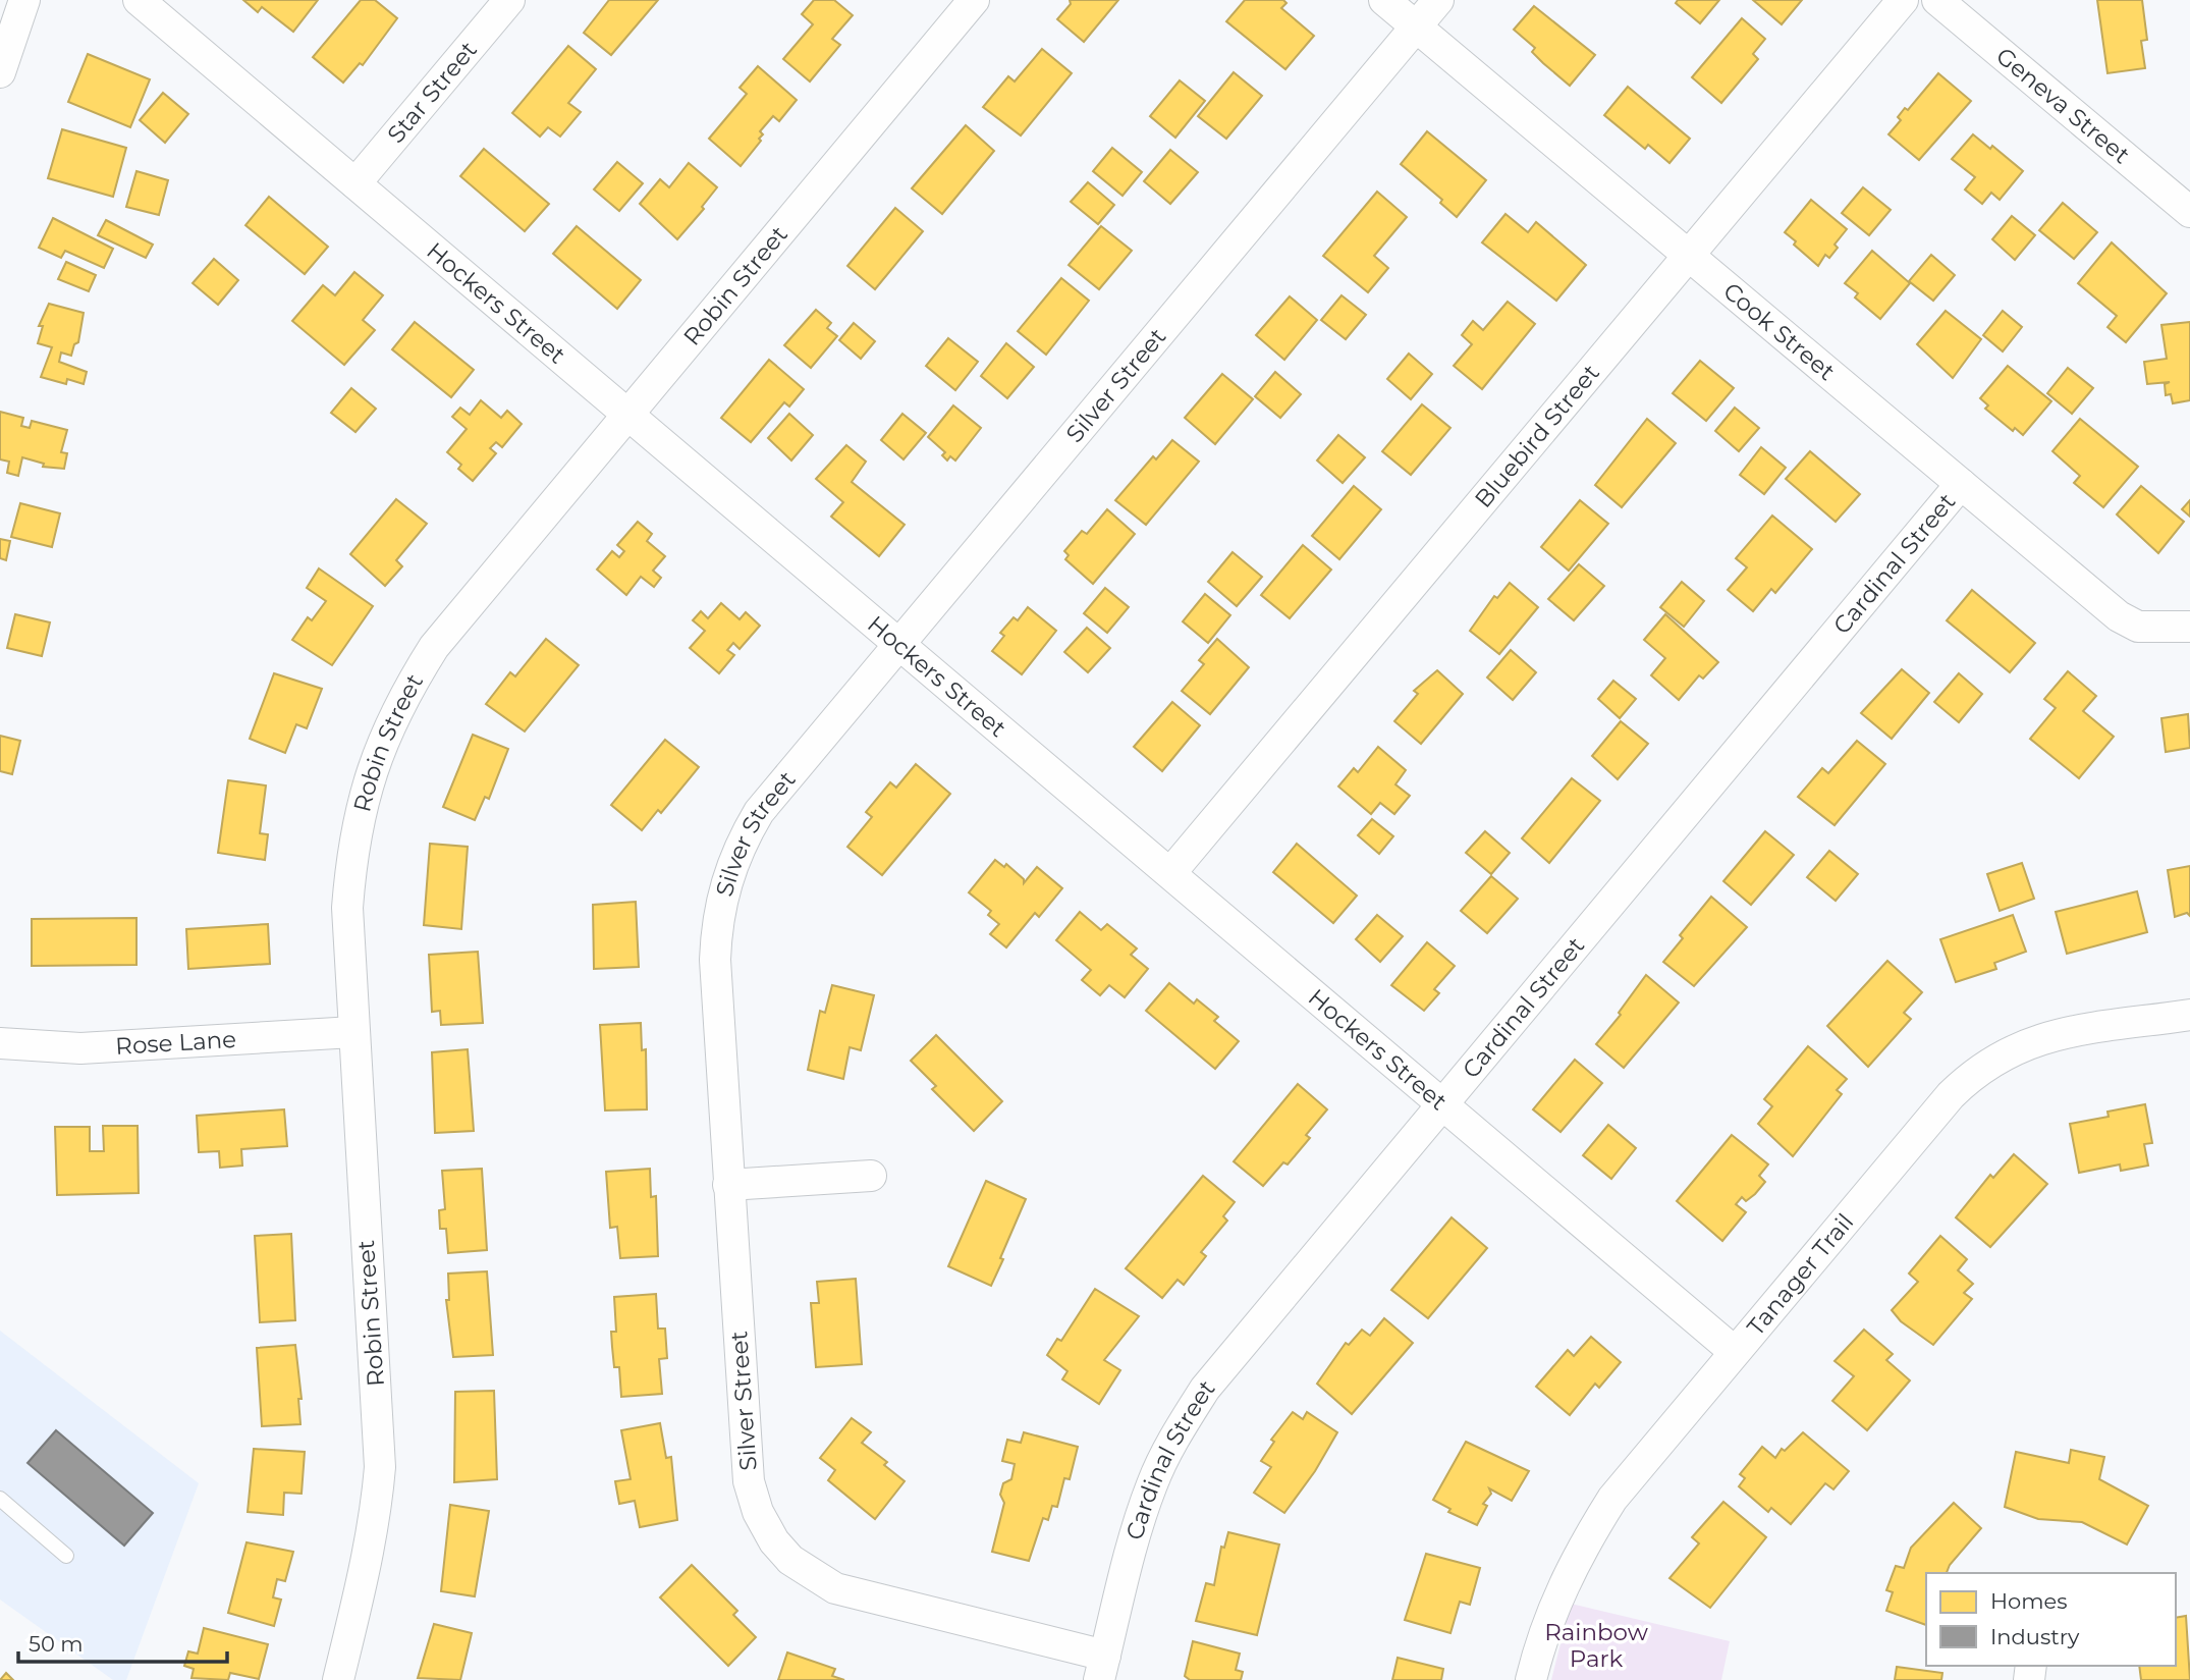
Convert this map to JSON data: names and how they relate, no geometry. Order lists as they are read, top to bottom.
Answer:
{
  "streets": {
    "street": [
      "Star Street",
      "Geneva Street",
      "Robin Street",
      "Hockers Street",
      "Cook Street",
      "Silver Street",
      "Bluebird Street",
      "Cardinal Street",
      "Rose Lane",
      "Tanager Trail"
    ]
  },
  "crossings": [
    ["Star Street", "Hockers Street"],
    ["Robin Street", "Hockers Street"],
    ["Robin Street", "Rose Lane"],
    ["Hockers Street", "Silver Street"],
    ["Hockers Street", "Bluebird Street"],
    ["Hockers Street", "Cardinal Street"],
    ["Hockers Street", "Tanager Trail"],
    ["Cook Street", "Silver Street"],
    ["Cook Street", "Bluebird Street"],
    ["Cook Street", "Cardinal Street"],
    ["Silver Street", "Cardinal Street"]
  ],
  "parks": ["Rainbow Park"],
  "legend": ["Homes", "Industry"],
  "scale_bar": "50 m"
}
